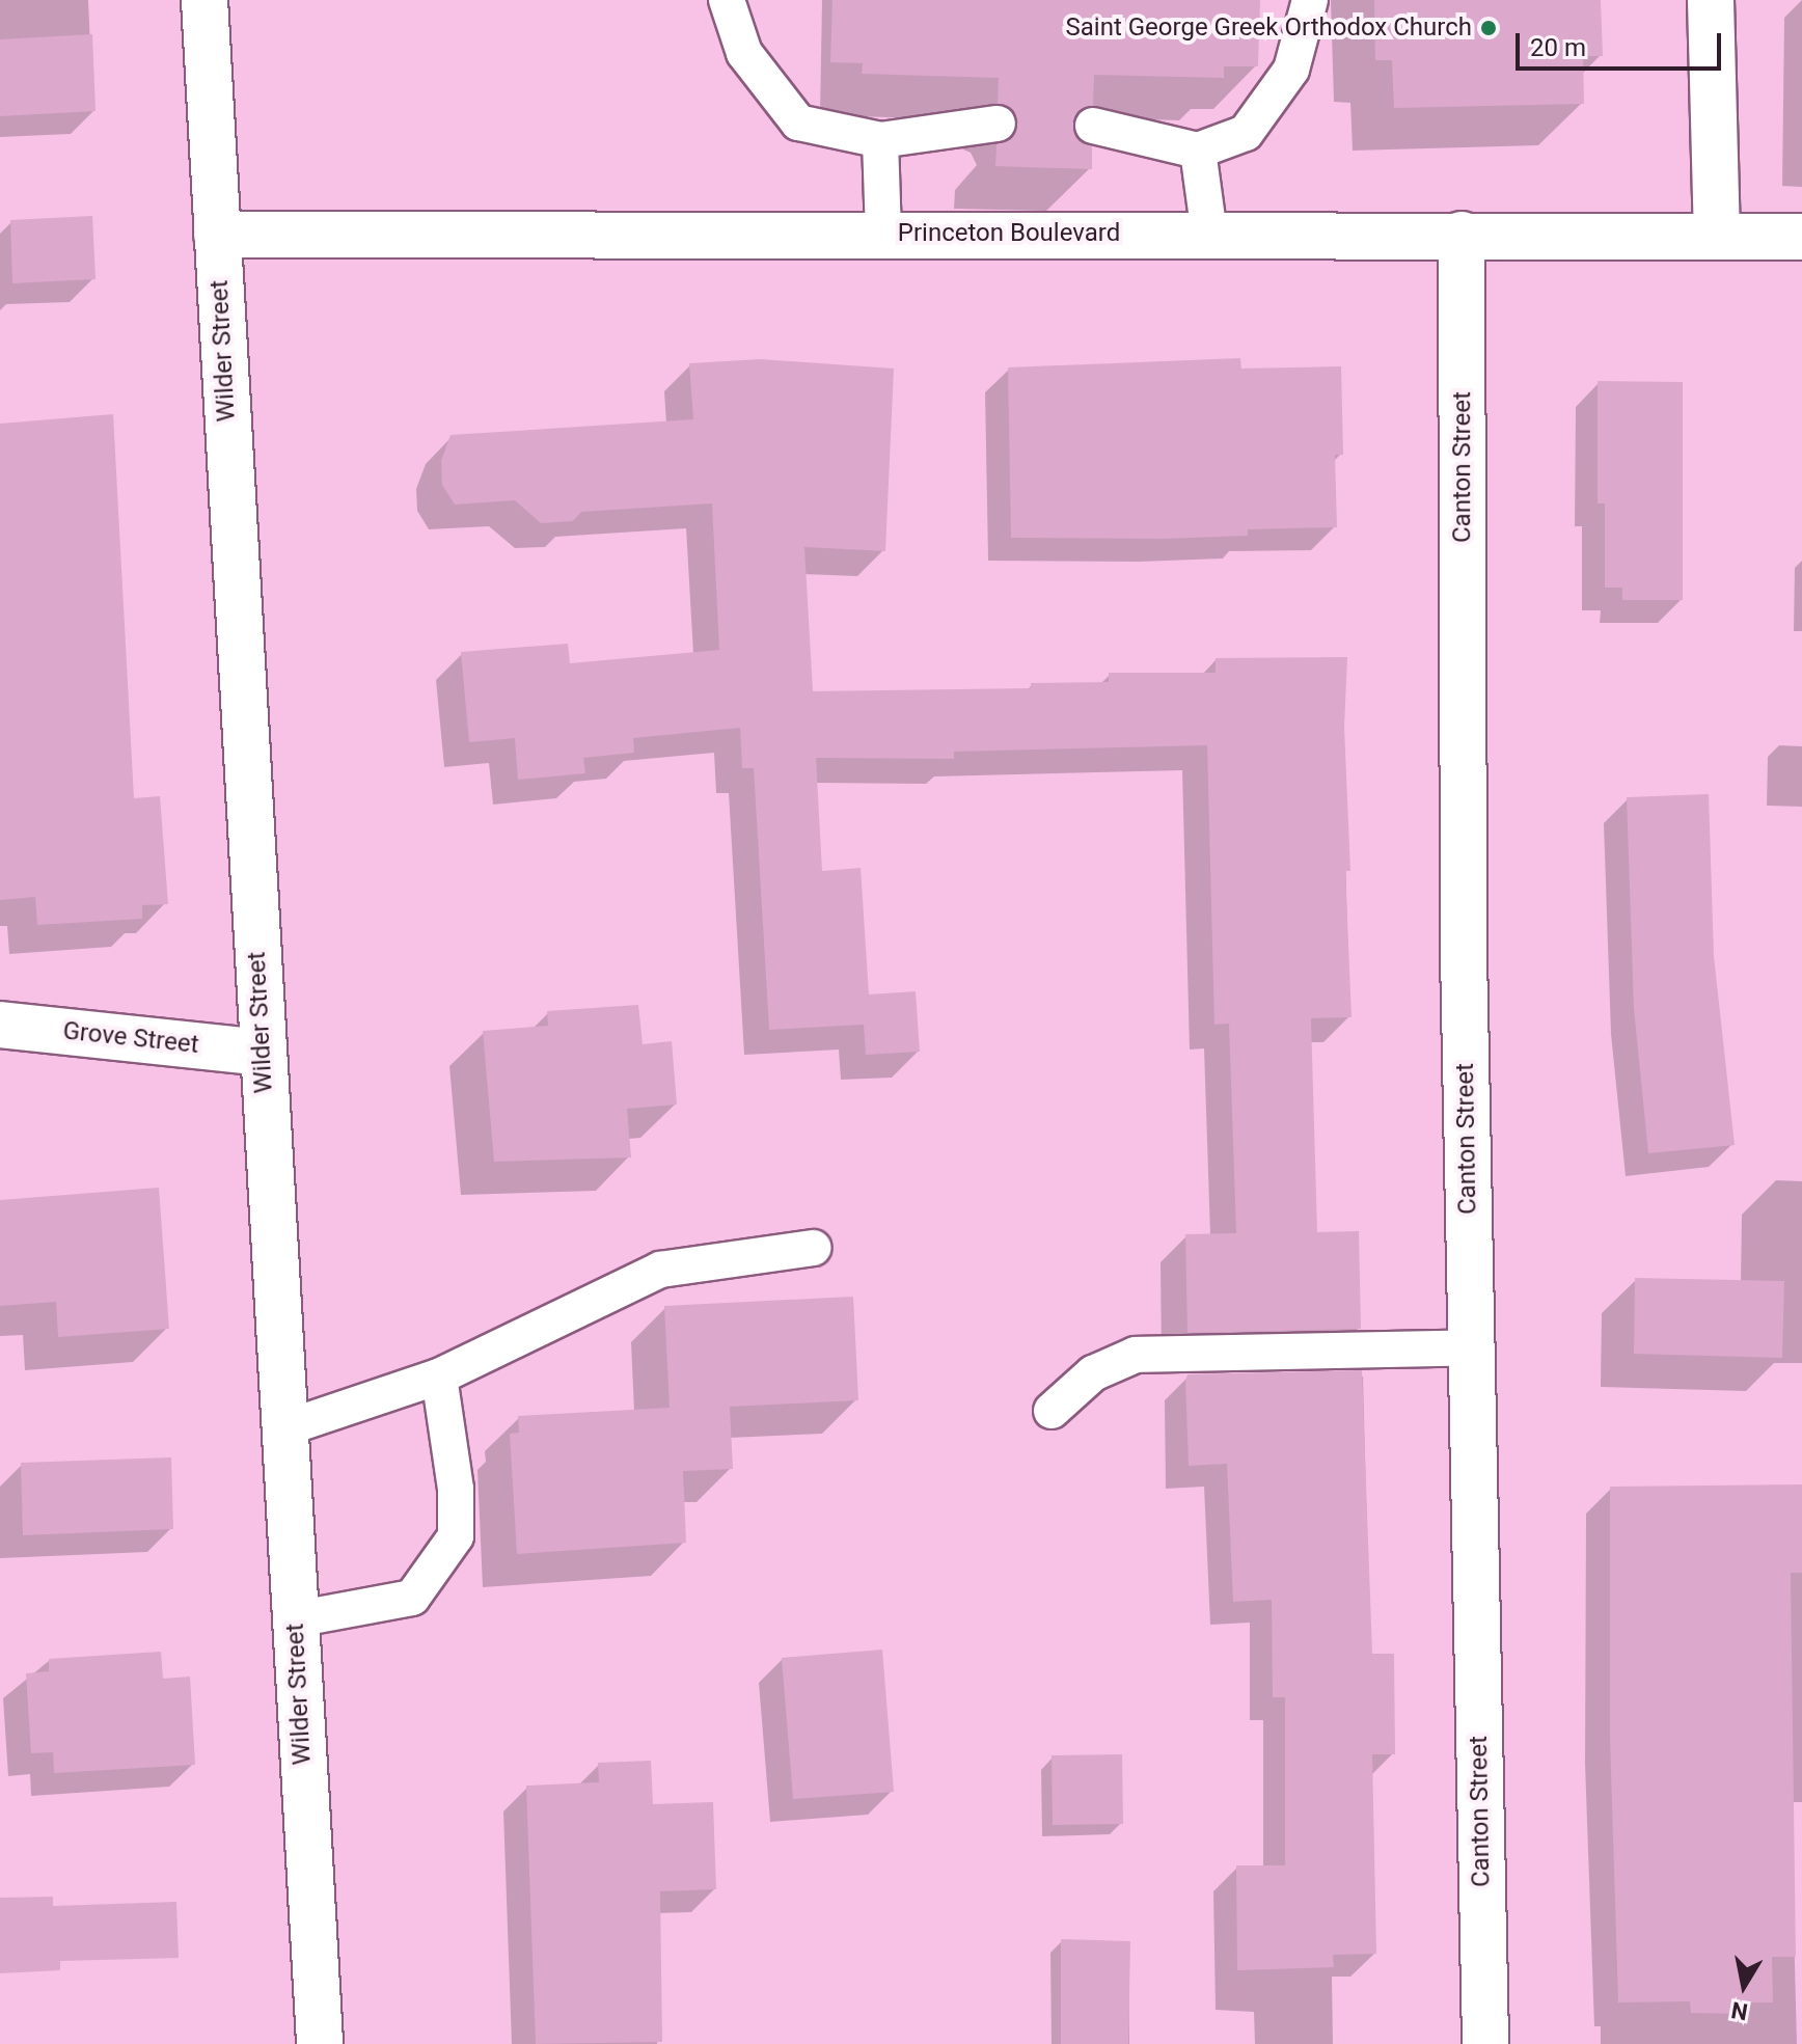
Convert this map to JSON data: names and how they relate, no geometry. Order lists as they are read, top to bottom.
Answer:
{
  "streets": {
    "street": [
      "Princeton Boulevard",
      "Wilder Street",
      "Canton Street",
      "Grove Street"
    ]
  },
  "crossings": [
    ["Princeton Boulevard", "Wilder Street"],
    ["Princeton Boulevard", "Canton Street"],
    ["Wilder Street", "Grove Street"]
  ],
  "places": ["Saint George Greek Orthodox Church"],
  "scale_bar": "20 m",
  "north": "bottom"
}
